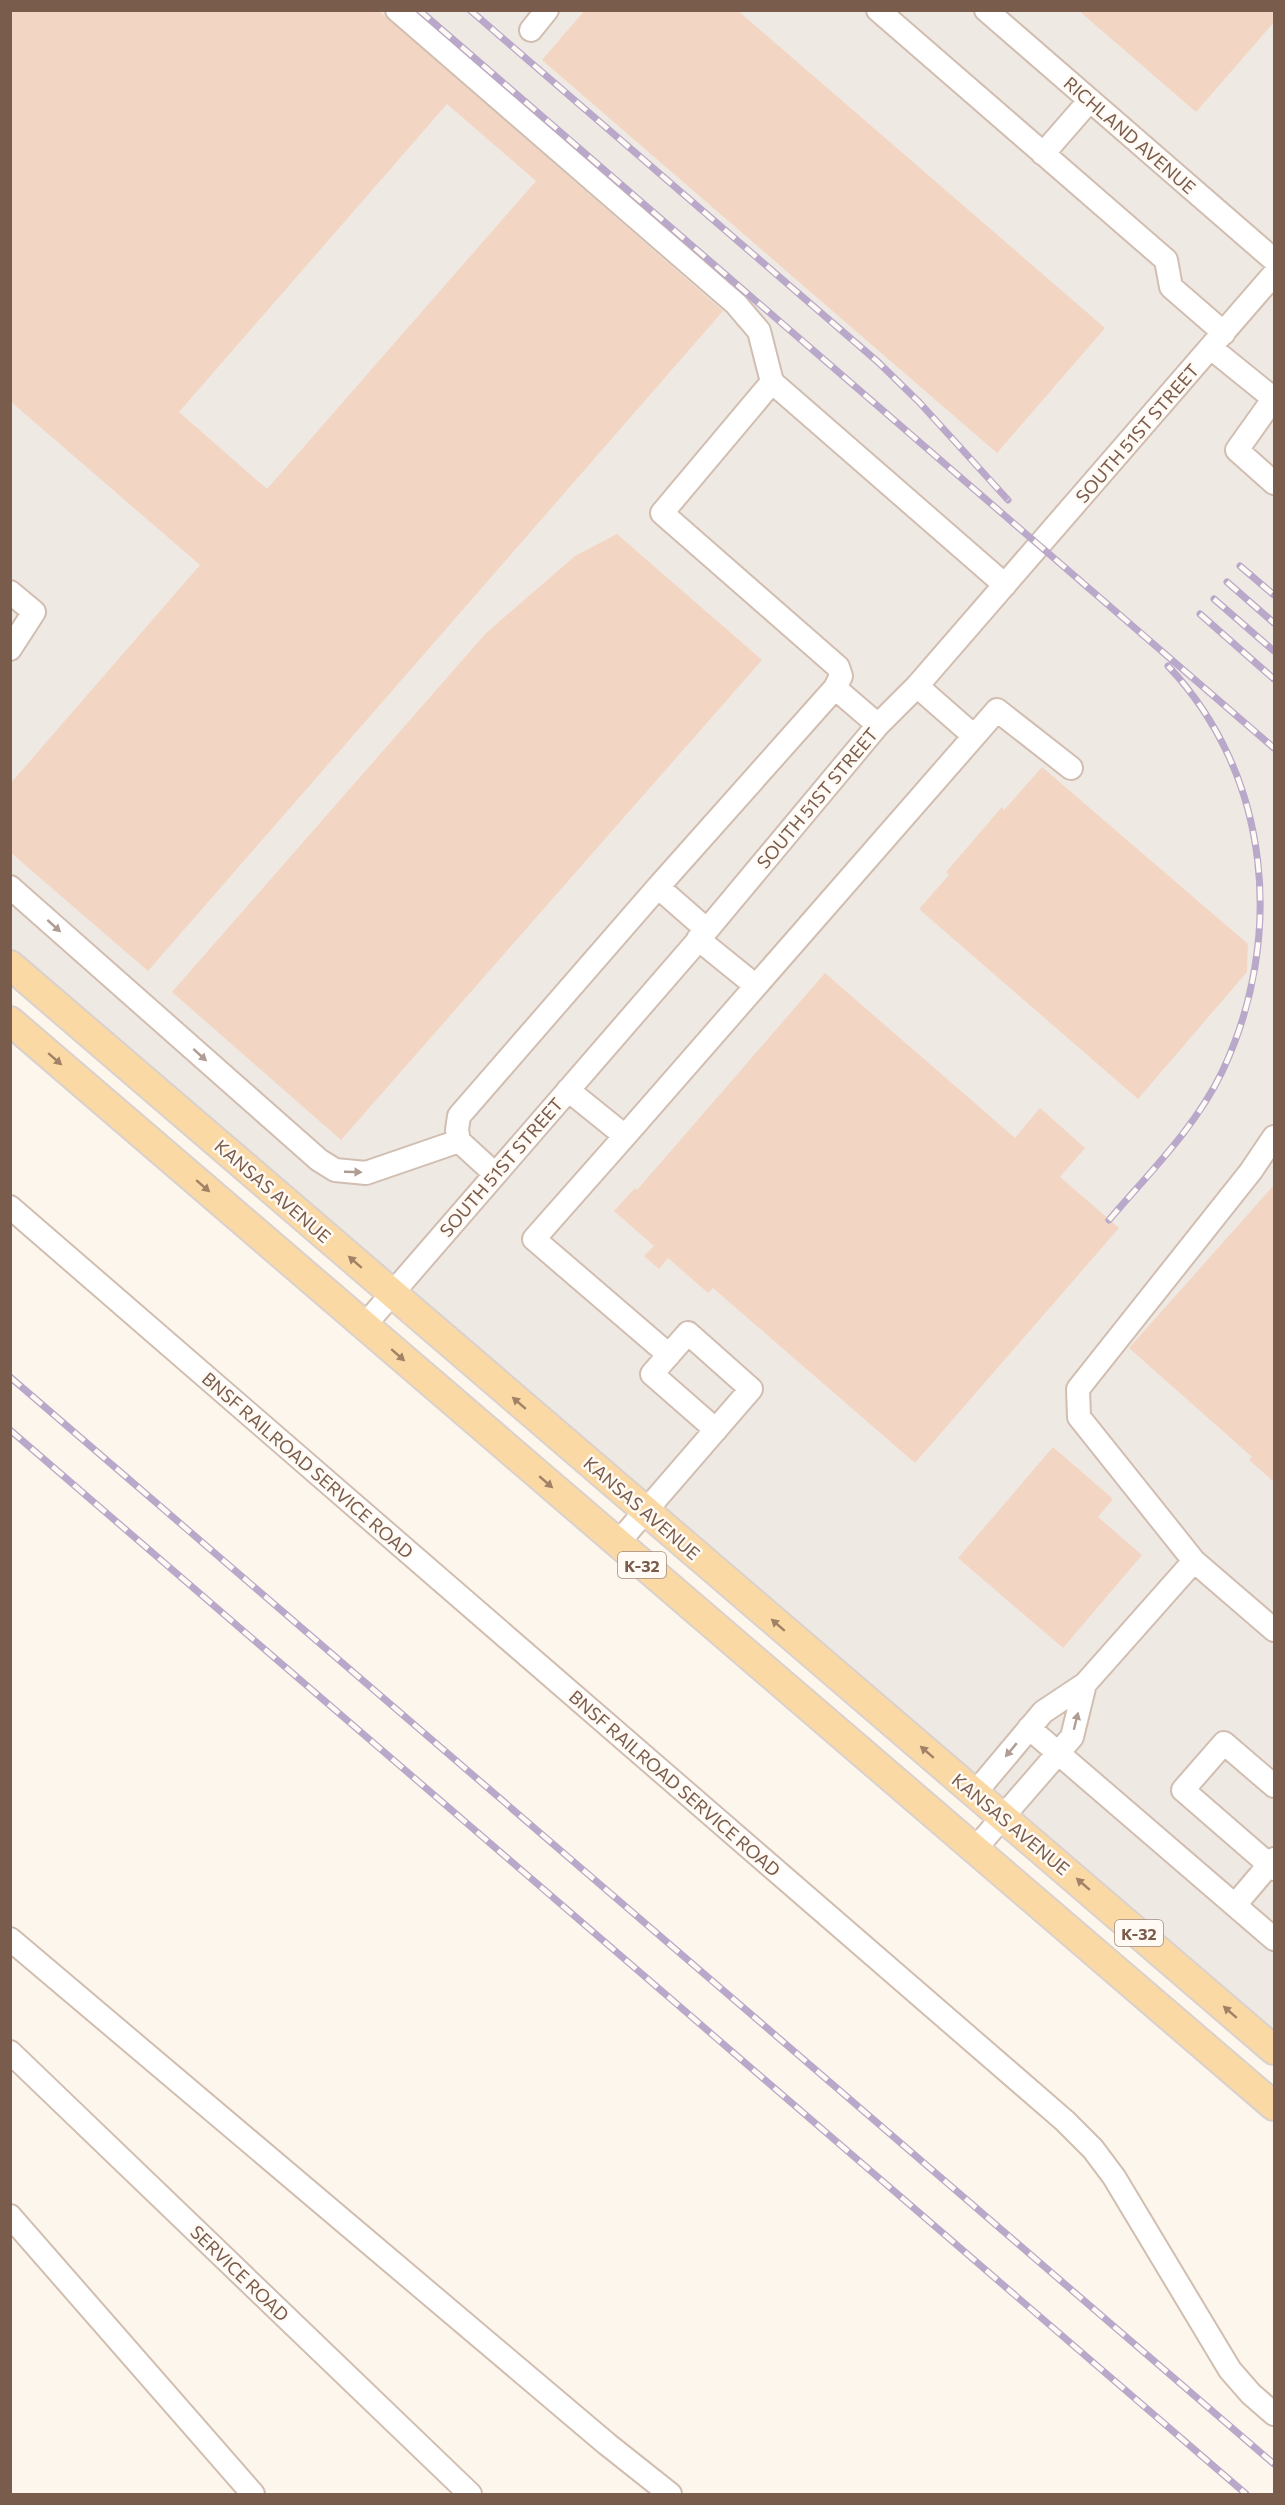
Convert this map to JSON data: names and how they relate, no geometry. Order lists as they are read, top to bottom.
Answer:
{
  "streets": {
    "main road": ["KANSAS AVENUE", "K-32"],
    "street": [
      "RICHLAND AVENUE",
      "SOUTH 51ST STREET",
      "BNSF RAILROAD SERVICE ROAD",
      "SERVICE ROAD"
    ]
  },
  "crossings": [
    ["SOUTH 51ST STREET", "KANSAS AVENUE"],
    ["SOUTH 51ST STREET", "K-32"]
  ]
}
